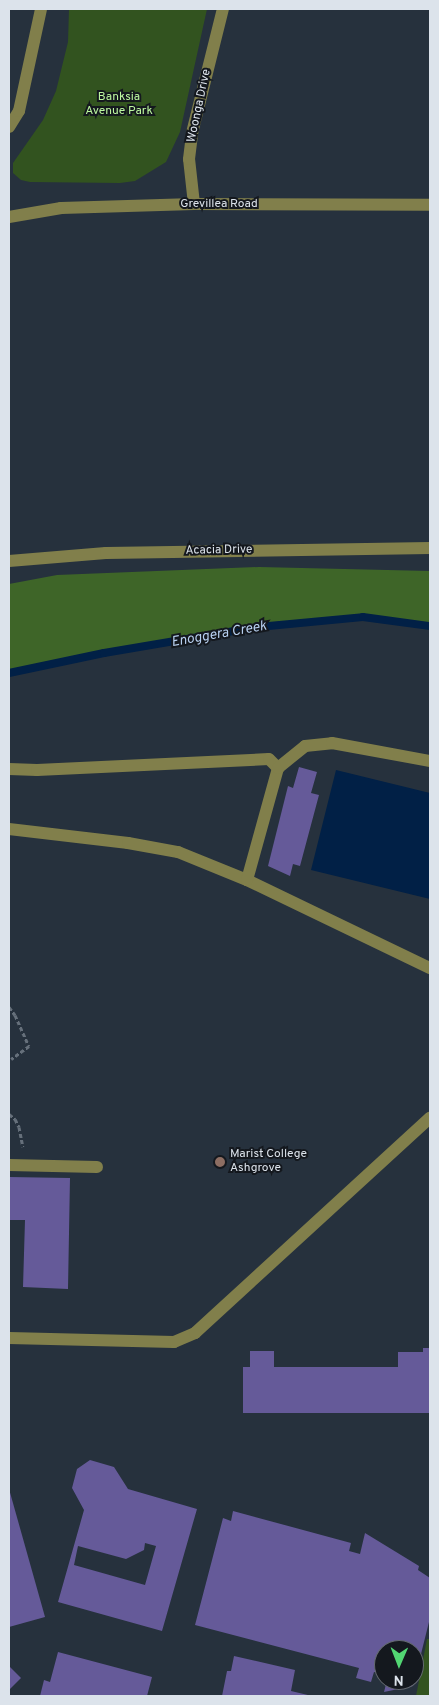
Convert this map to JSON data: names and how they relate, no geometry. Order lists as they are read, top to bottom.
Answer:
{
  "streets": {
    "street": ["Woonga Drive", "Grevillea Road", "Acacia Drive"]
  },
  "crossings": [
    ["Woonga Drive", "Grevillea Road"]
  ],
  "water": ["Enoggera Creek"],
  "parks": ["Banksia Avenue Park"],
  "places": ["Marist College Ashgrove"],
  "north": "bottom"
}
